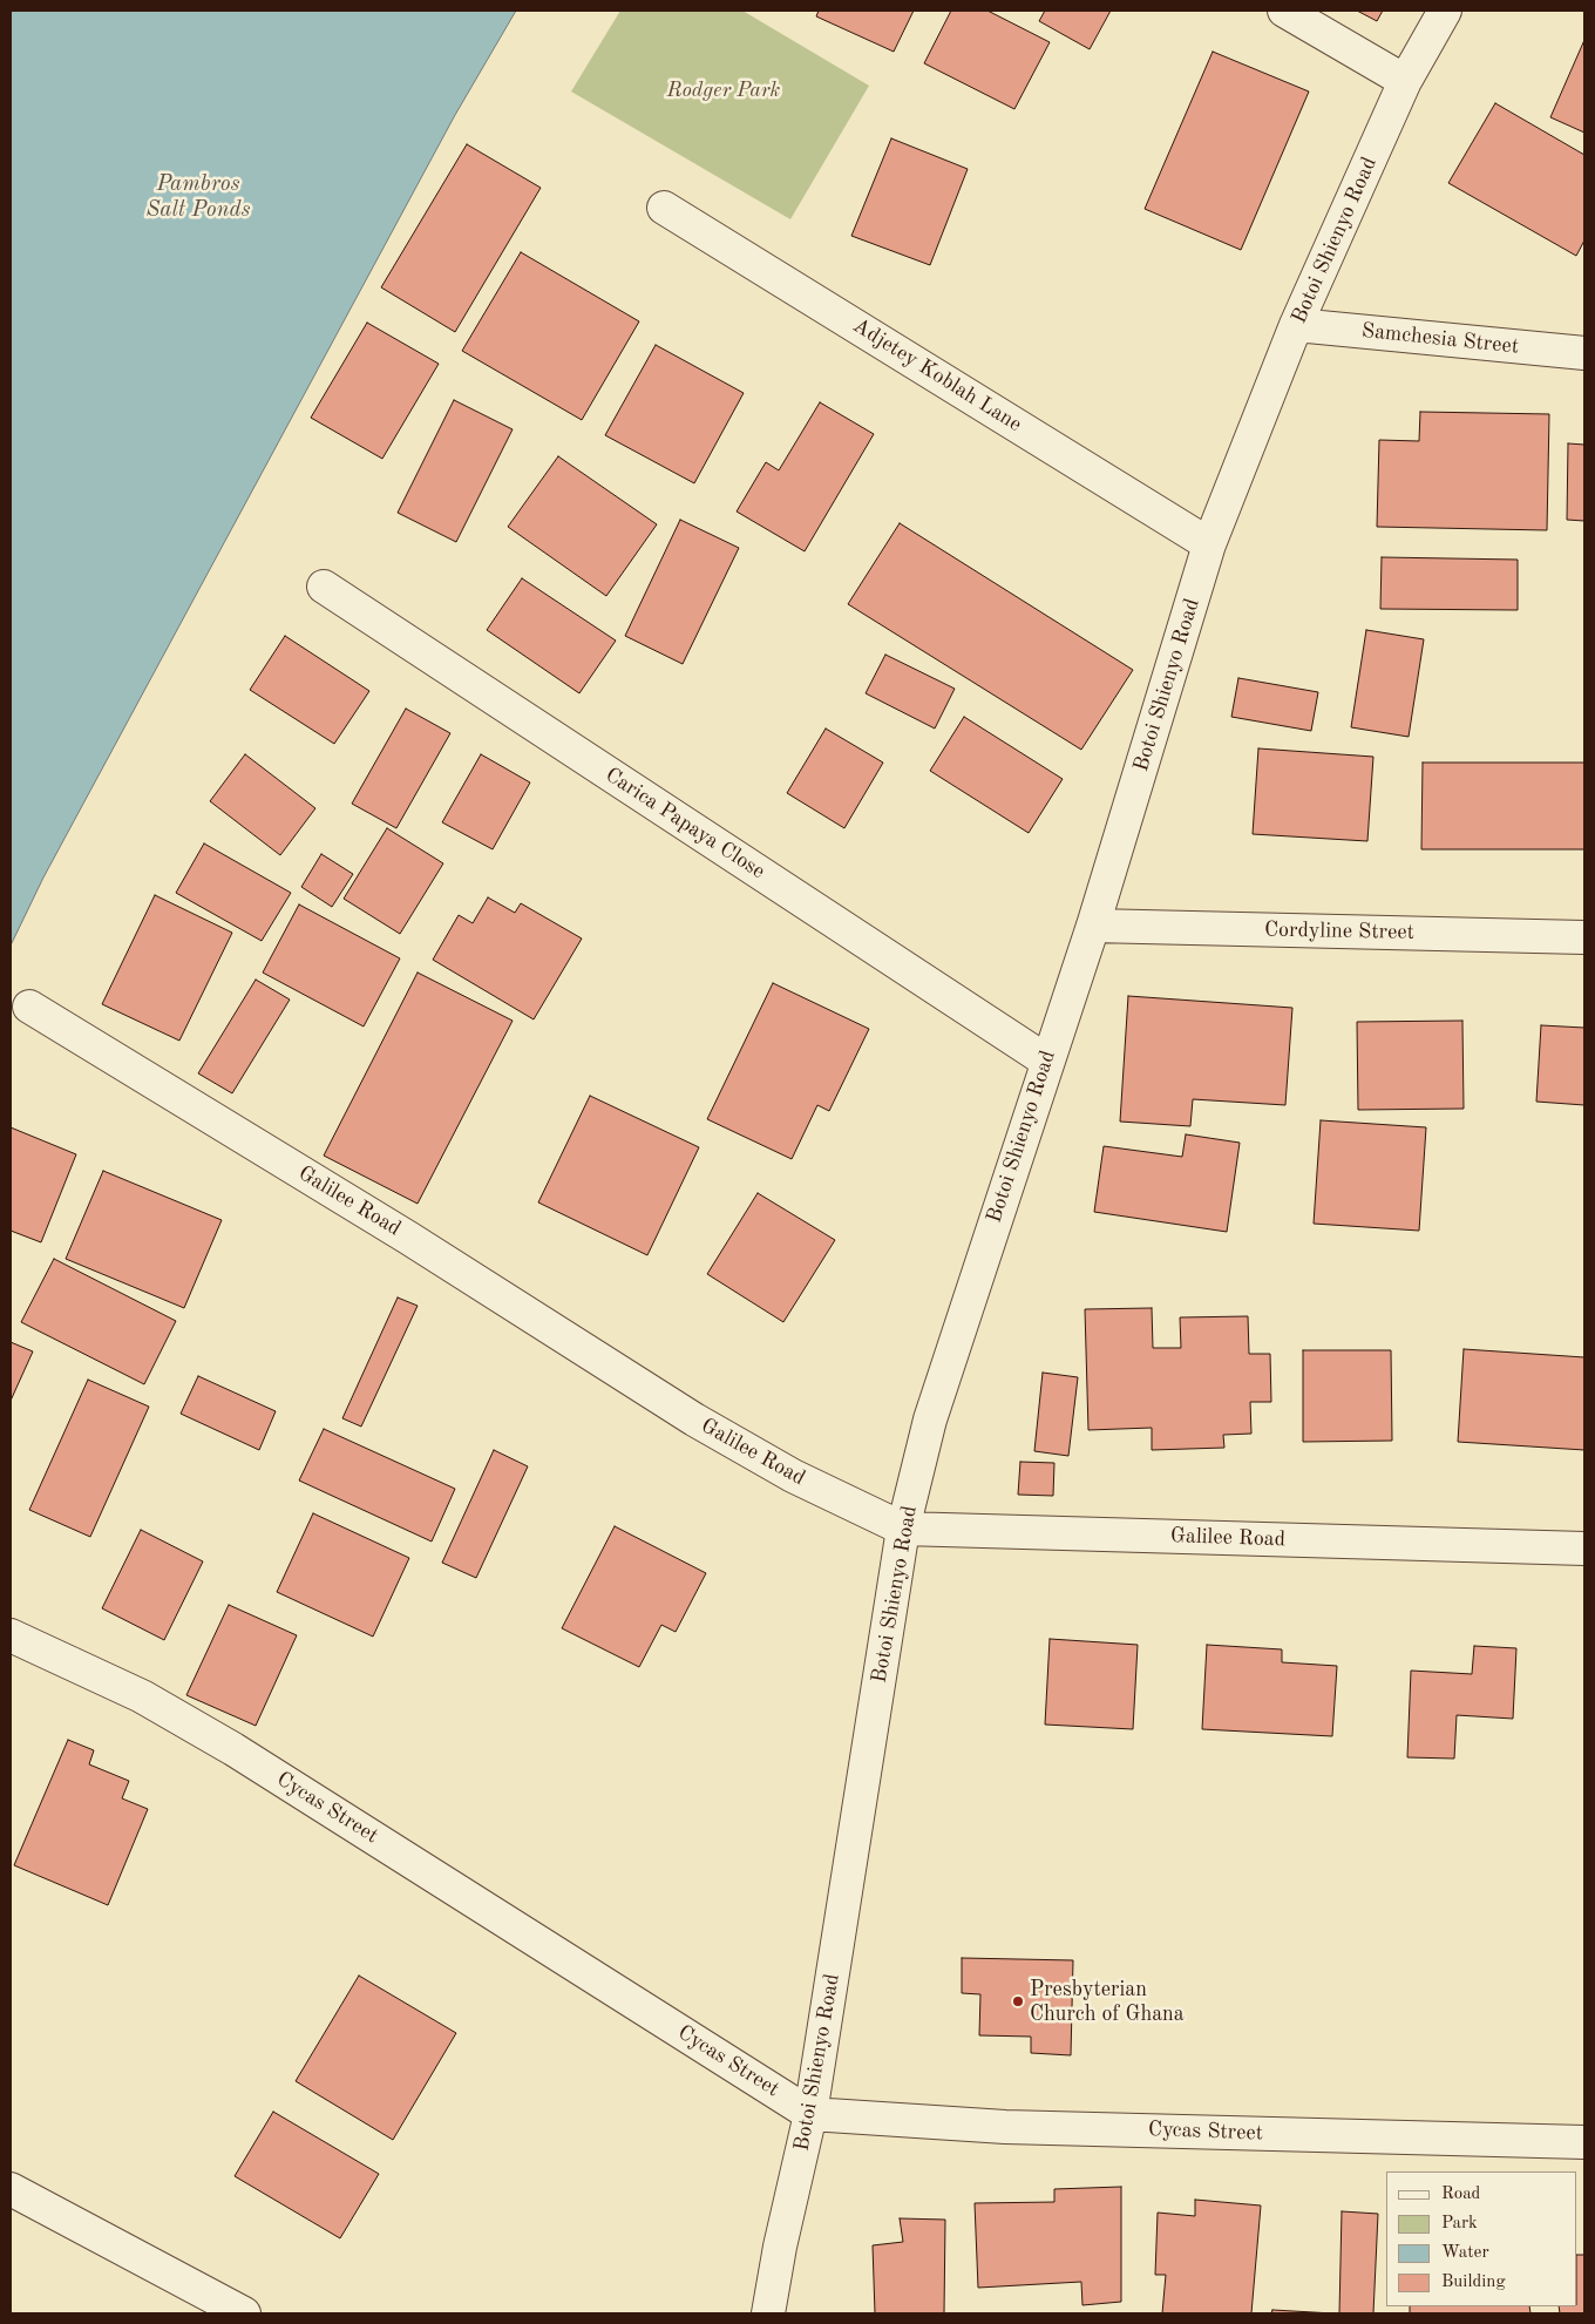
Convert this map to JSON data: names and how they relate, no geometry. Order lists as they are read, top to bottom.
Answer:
{
  "streets": {
    "street": [
      "Botoi Shienyo Road",
      "Samchesia Street",
      "Adjetey Koblah Lane",
      "Carica Papaya Close",
      "Cordyline Street",
      "Galilee Road",
      "Cycas Street"
    ]
  },
  "crossings": [
    ["Botoi Shienyo Road", "Samchesia Street"],
    ["Botoi Shienyo Road", "Adjetey Koblah Lane"],
    ["Botoi Shienyo Road", "Carica Papaya Close"],
    ["Botoi Shienyo Road", "Cordyline Street"],
    ["Botoi Shienyo Road", "Galilee Road"],
    ["Botoi Shienyo Road", "Cycas Street"]
  ],
  "water": ["Pambros Salt Ponds"],
  "parks": ["Rodger Park"],
  "places": ["Presbyterian Church of Ghana"],
  "legend": [
    "Road",
    "Park",
    "Water",
    "Building"
  ]
}
